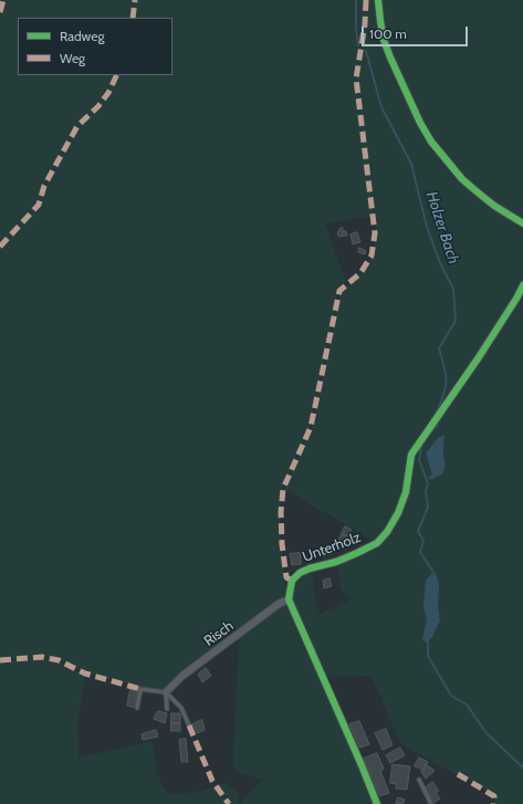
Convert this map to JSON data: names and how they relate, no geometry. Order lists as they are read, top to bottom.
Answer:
{
  "streets": {
    "street": ["Unterholz", "Risch"]
  },
  "crossings": [
    ["Unterholz", "Risch"]
  ],
  "water": ["Holzer Bach"],
  "legend": ["Radweg", "Weg"],
  "scale_bar": "100 m"
}
